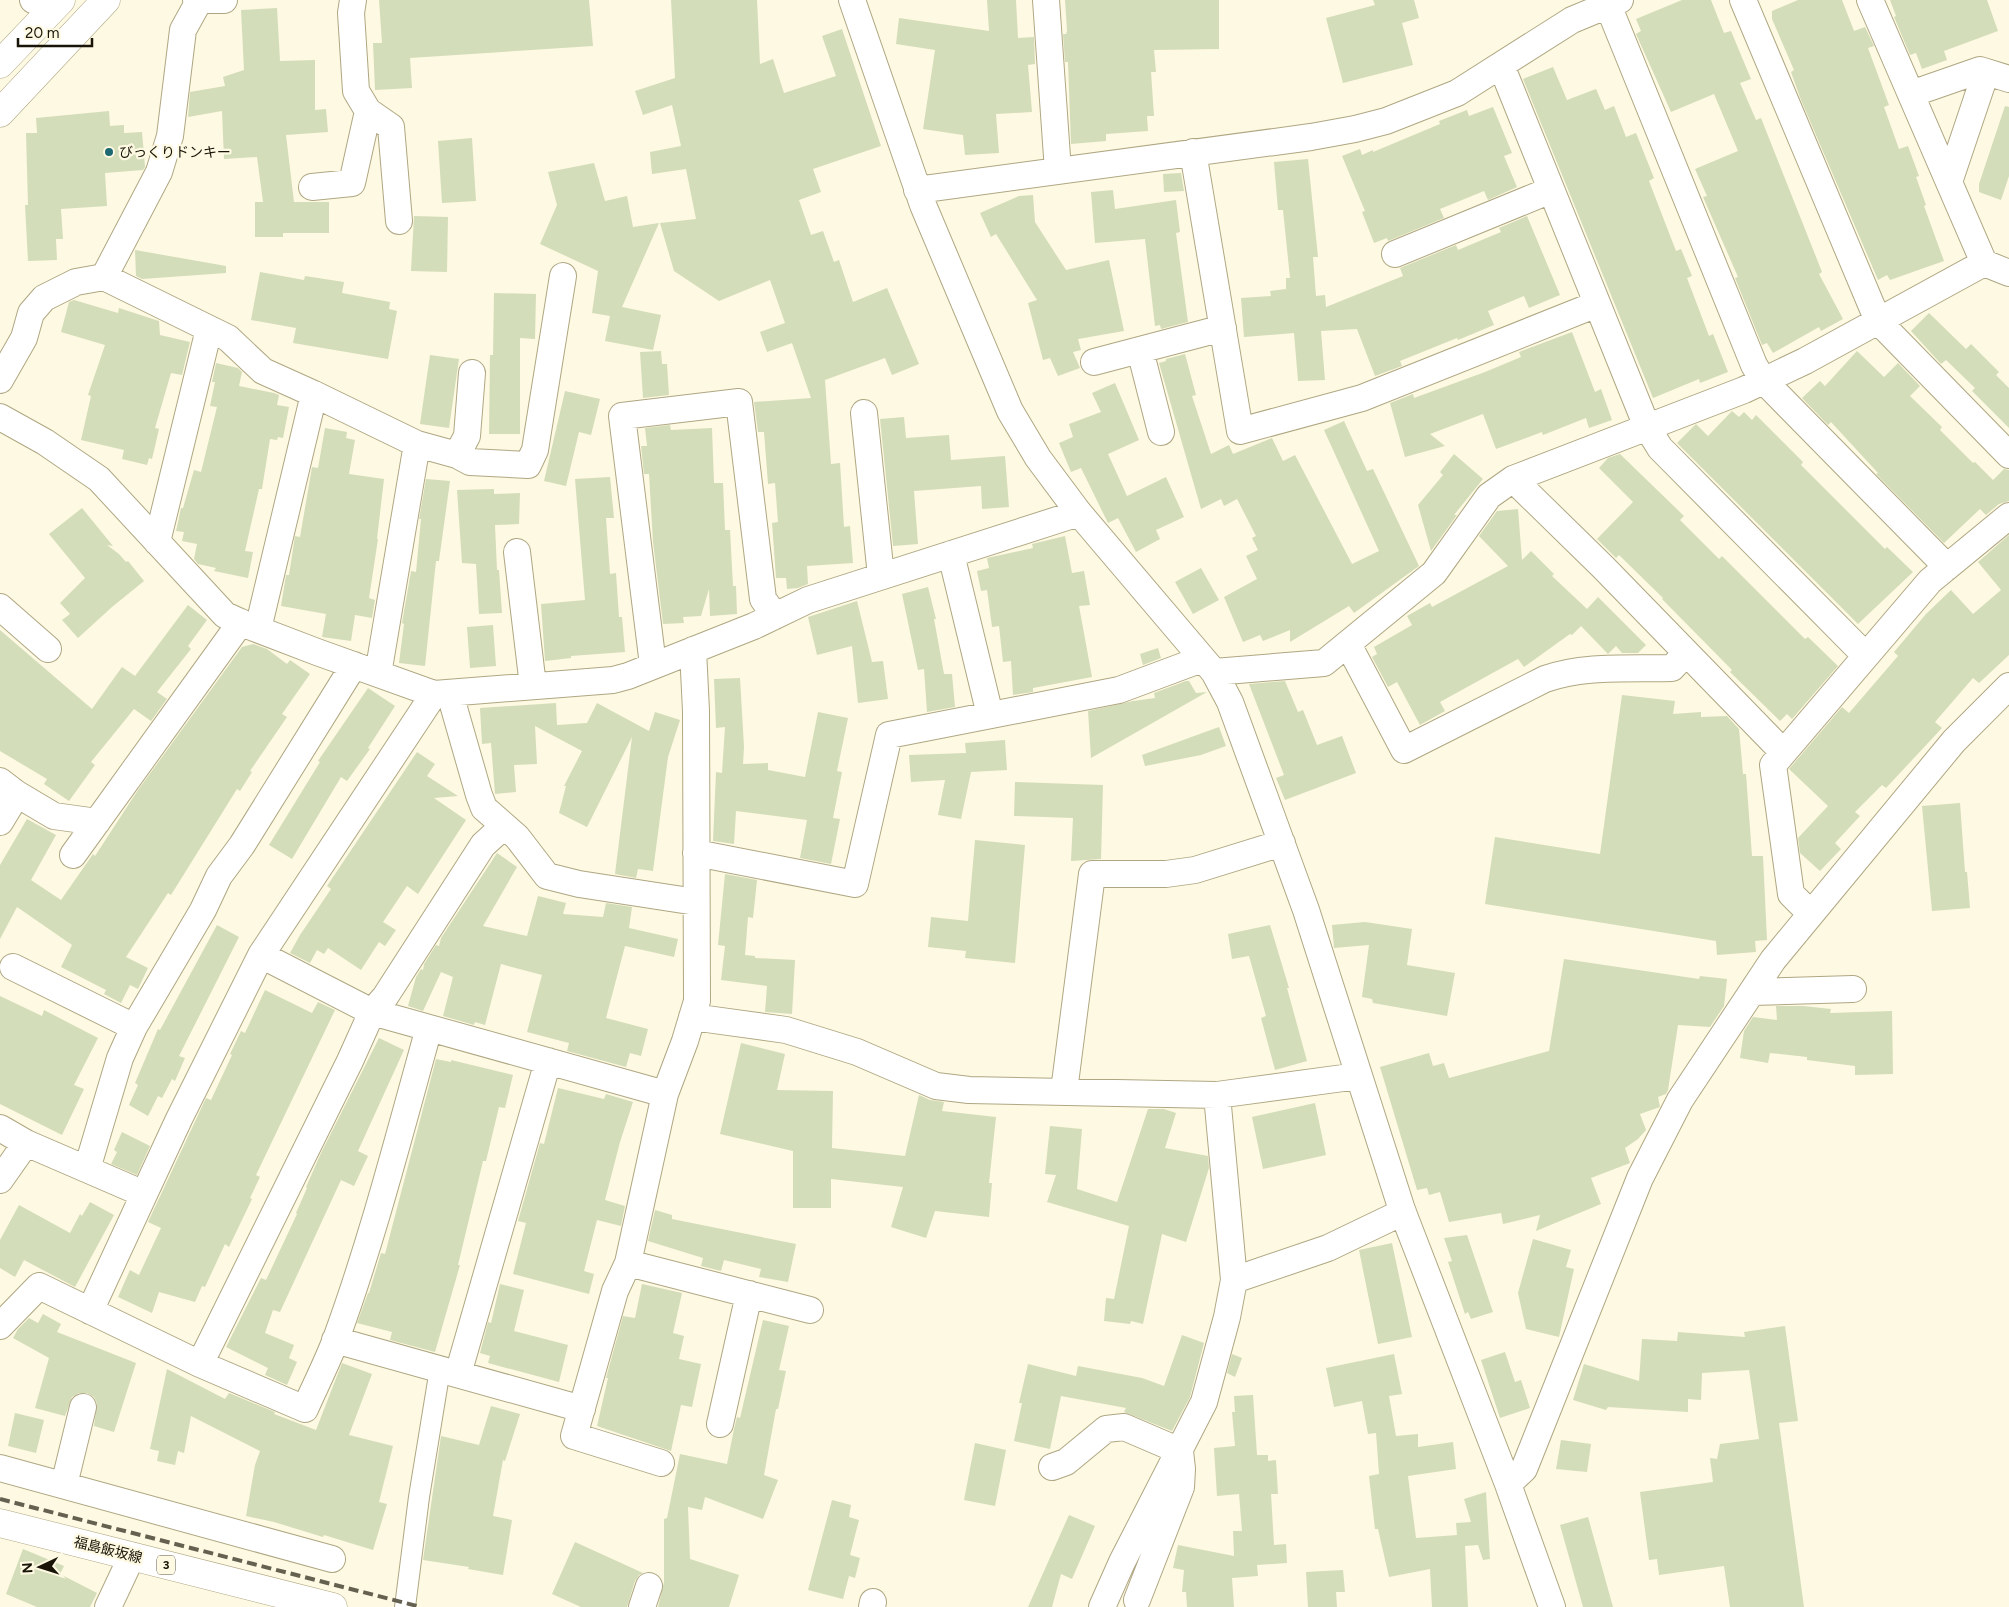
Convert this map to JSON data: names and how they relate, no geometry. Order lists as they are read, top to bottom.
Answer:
{
  "streets": {
    "main road": ["福島飯坂線", "3"]
  },
  "places": ["びっくりドンキー"],
  "scale_bar": "20 m",
  "north": "left"
}
